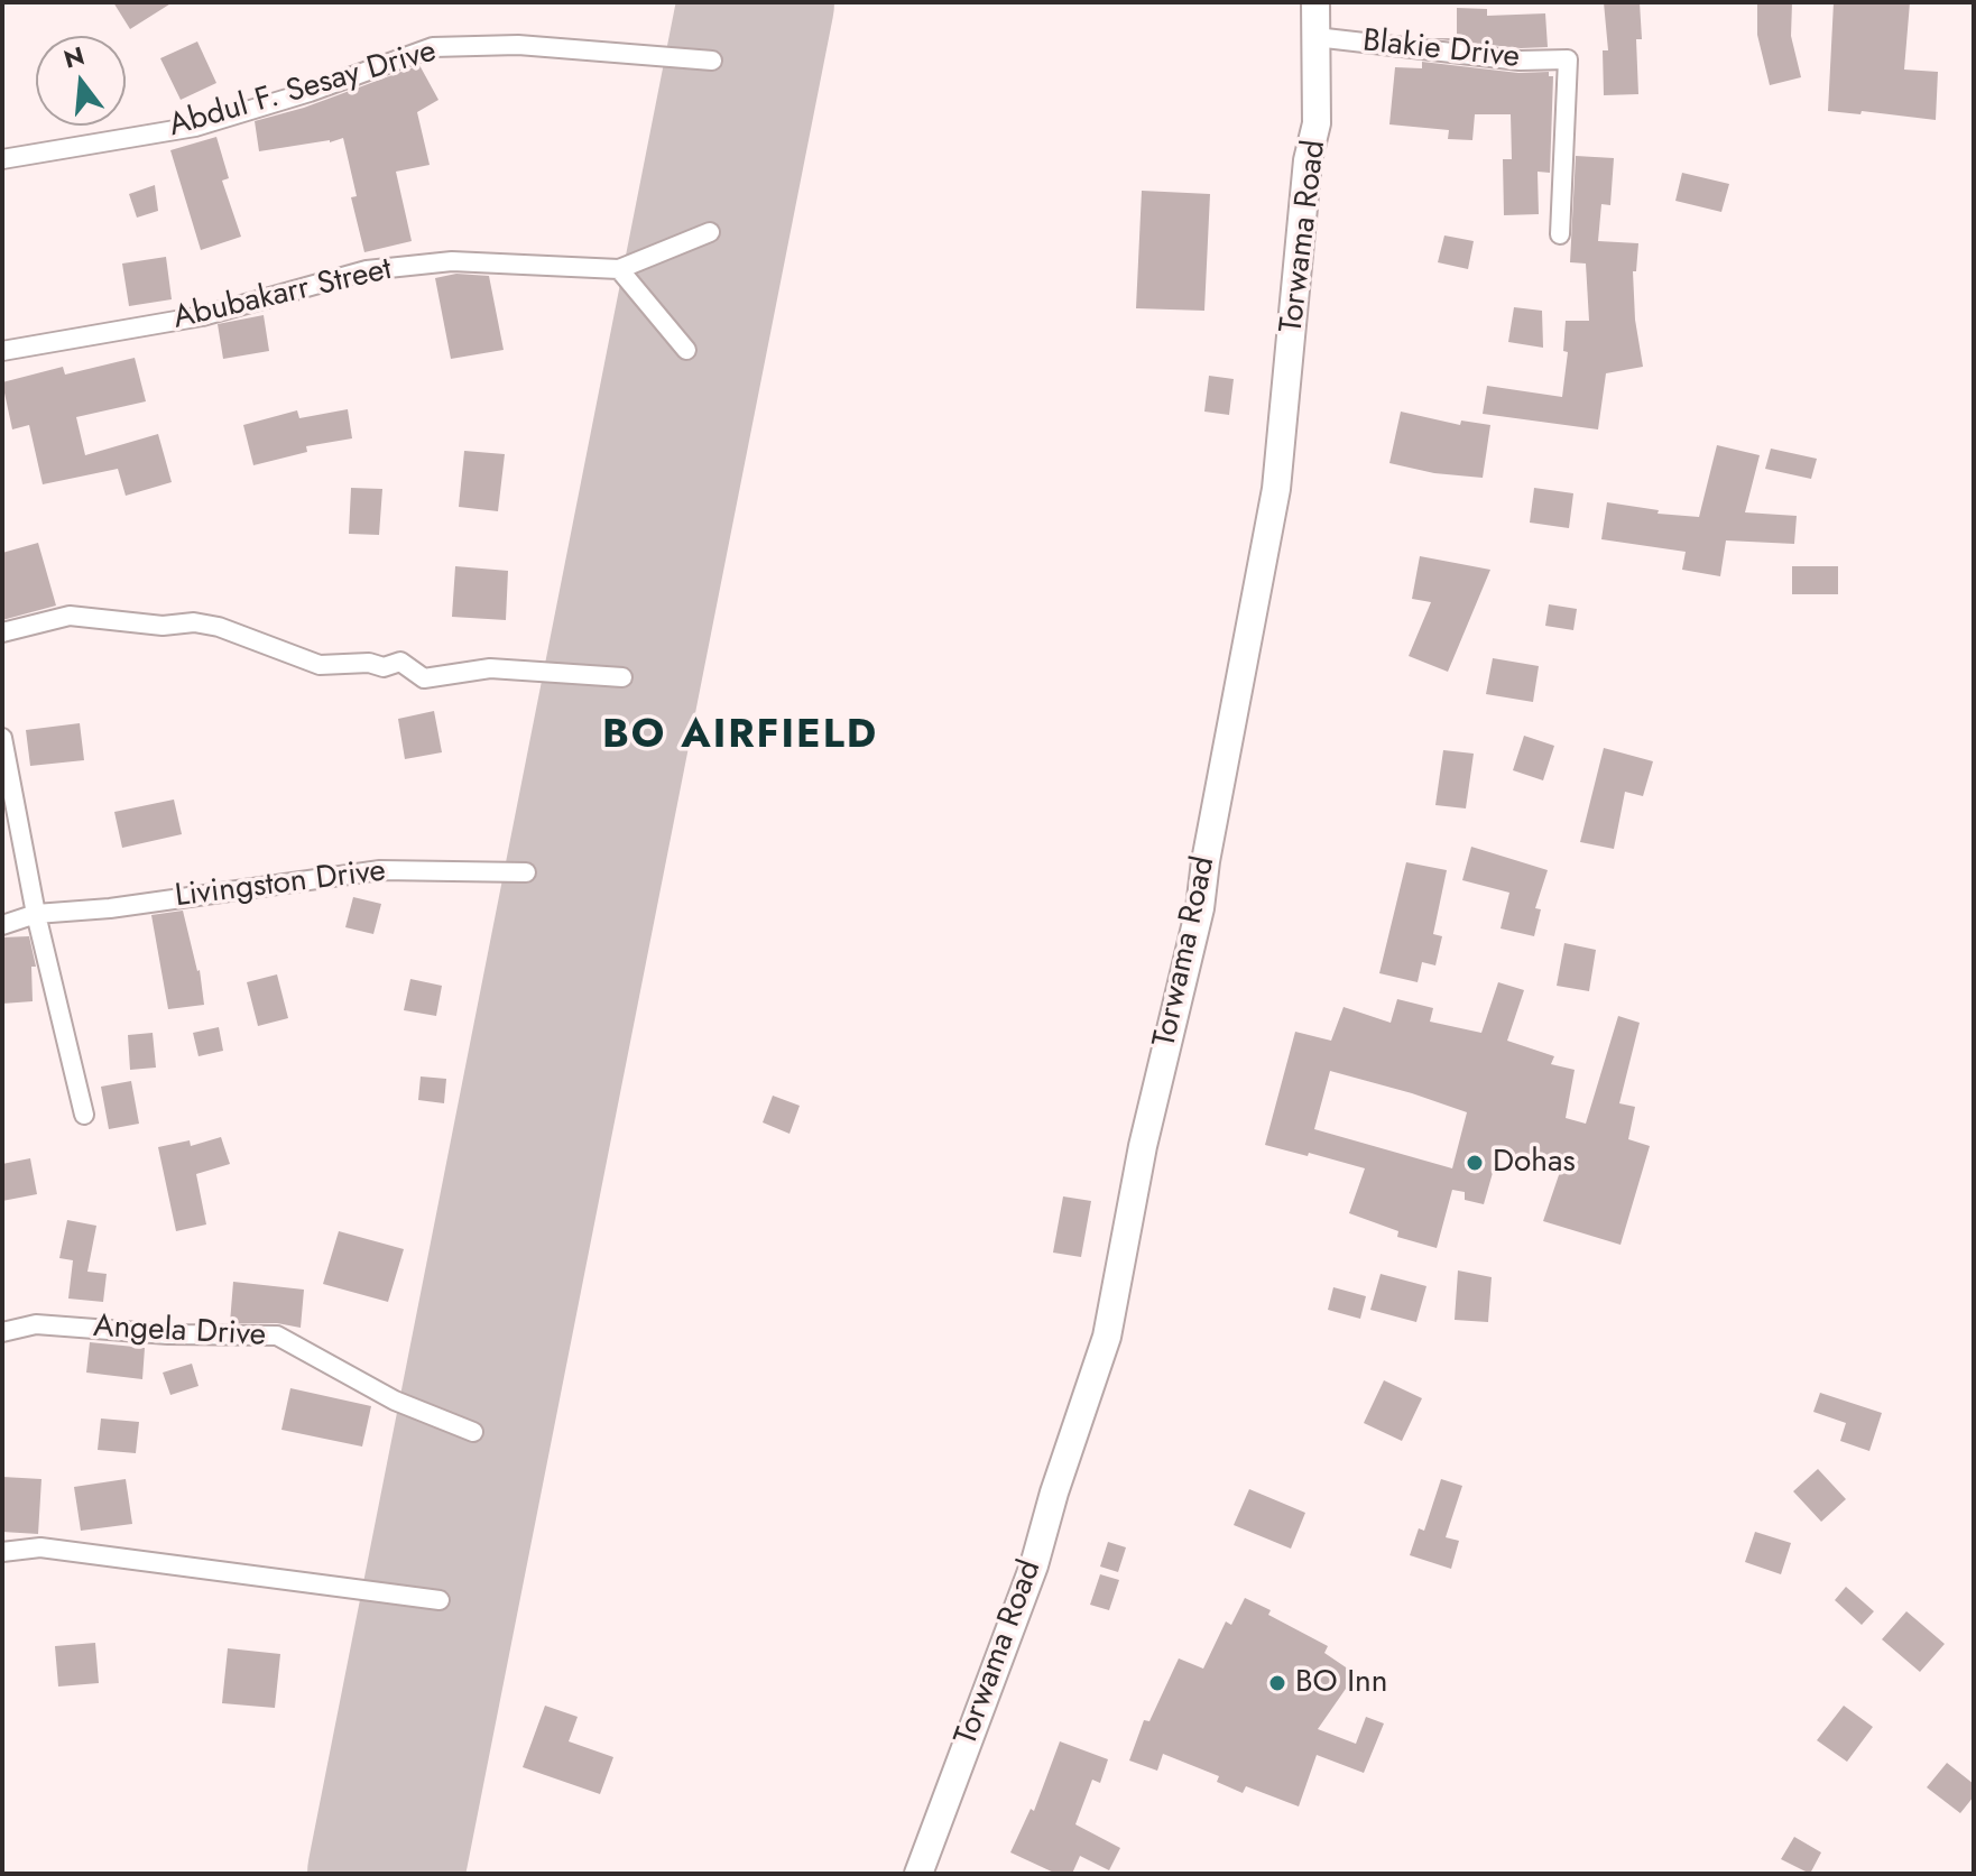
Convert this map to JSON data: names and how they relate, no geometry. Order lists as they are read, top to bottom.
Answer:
{
  "streets": {
    "main road": ["Torwama Road"],
    "street": [
      "Blakie Drive",
      "Abdul F. Sesay Drive",
      "Abubakarr Street",
      "Livingston Drive",
      "Angela Drive"
    ]
  },
  "crossings": [
    ["Blakie Drive", "Torwama Road"]
  ],
  "districts": ["BO AIRFIELD"],
  "places": ["Dohas", "BO Inn"],
  "north": "top"
}
